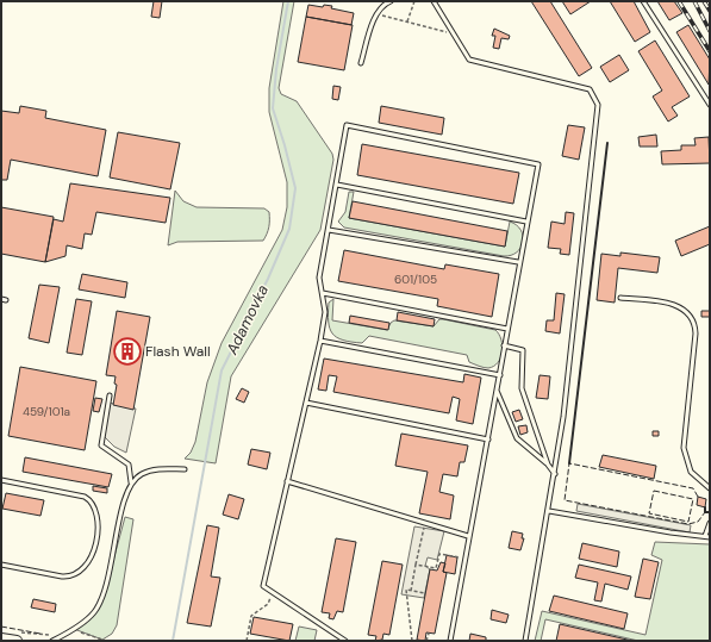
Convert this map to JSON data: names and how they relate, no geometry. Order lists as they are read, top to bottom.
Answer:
{
  "water": ["Adamovka"],
  "places": {
    "building": ["Flash Wall"]
  },
  "house_numbers": ["601/105", "459/101a"]
}
